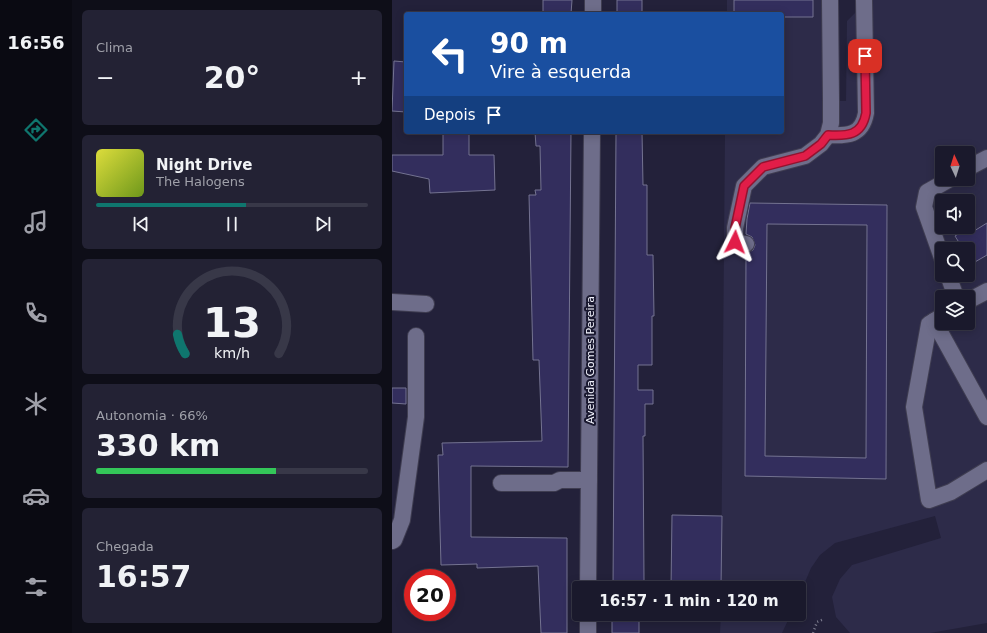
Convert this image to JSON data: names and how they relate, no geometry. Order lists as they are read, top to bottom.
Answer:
{
  "streets": {
    "street": ["Avenida Gomes Pereira"]
  },
  "north": "top",
  "page": {
    "tabs": "16:56",
    "tile": [
      "Clima",
      ["Autonomia · 66%", "330 km"],
      ["Chegada", "16:57"]
    ],
    "turn": ["90 m", "Vire à esquerda"],
    "heat": ["−", "20°", "+"],
    "then": "Depois",
    "song": ["Night Drive", "The Halogens"],
    "limit": "20",
    "trip": "16:57 · 1 min · 120 m",
    "gauge": ["13", "km/h"]
  }
}
